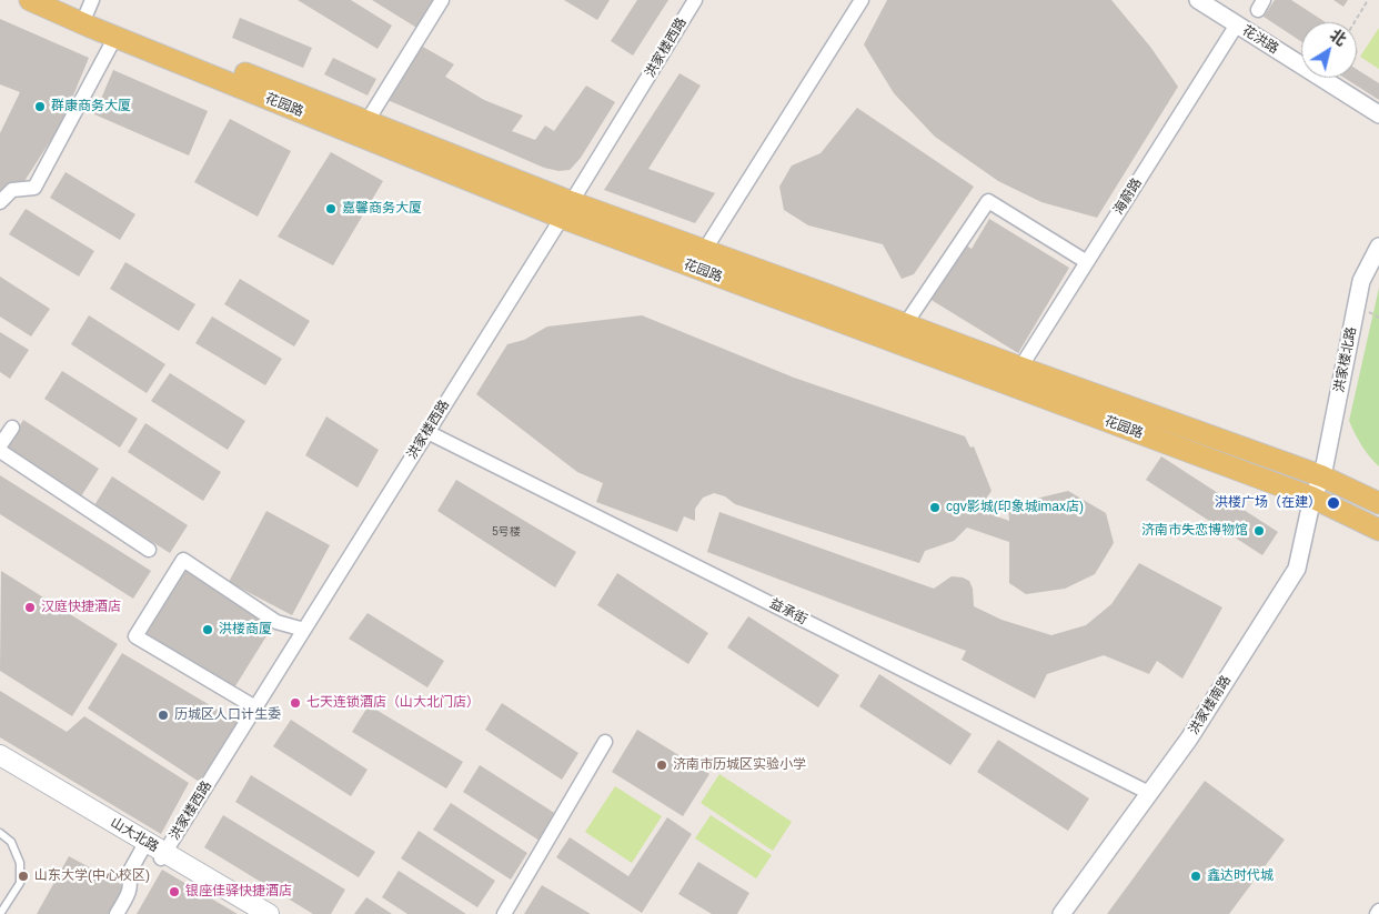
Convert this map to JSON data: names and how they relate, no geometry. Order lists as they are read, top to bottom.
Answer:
{
  "streets": {
    "main road": ["花园路", "山大北路"],
    "street": [
      "花洪路",
      "洪家楼西路",
      "海蔚路",
      "洪家楼北路",
      "益承街",
      "洪家楼南路"
    ]
  },
  "crossings": [
    ["花洪路", "海蔚路"],
    ["洪家楼西路", "花园路"],
    ["洪家楼西路", "益承街"],
    ["洪家楼西路", "山大北路"],
    ["花园路", "海蔚路"],
    ["花园路", "洪家楼北路"],
    ["花园路", "洪家楼南路"],
    ["洪家楼北路", "洪家楼南路"],
    ["益承街", "洪家楼南路"]
  ],
  "places": [
    "群康商务大厦",
    "嘉馨商务大厦",
    "洪楼广场（在建）",
    "cgv影城(印象城imax店)",
    "济南市失恋博物馆",
    "汉庭快捷酒店",
    "洪楼商厦",
    "七天连锁酒店（山大北门店）",
    "历城区人口计生委",
    "济南市历城区实验小学",
    "山东大学(中心校区)",
    "鑫达时代城",
    "银座佳驿快捷酒店"
  ],
  "house_numbers": ["5号楼"],
  "north": "top right"
}
